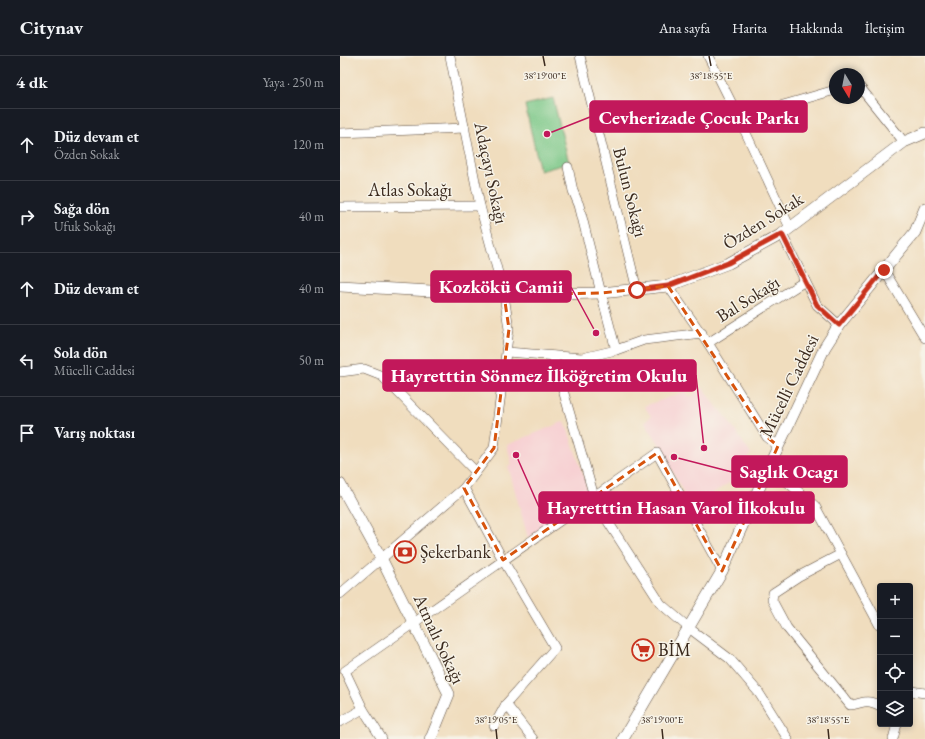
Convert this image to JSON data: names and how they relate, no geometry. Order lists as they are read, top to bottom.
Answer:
{
  "streets": {
    "main road": ["Özden Sokak", "Mücelli Caddesi", "Atmalı Sokağı"],
    "street": [
      "Adaçayı Sokağı",
      "Atlas Sokağı",
      "Bulun Sokağı",
      "Bal Sokağı"
    ]
  },
  "crossings": [
    ["Adaçayı Sokağı", "Atlas Sokağı"],
    ["Adaçayı Sokağı", "Özden Sokak"],
    ["Adaçayı Sokağı", "Atmalı Sokağı"],
    ["Bulun Sokağı", "Özden Sokak"]
  ],
  "places": {
    "other": [
      "Cevherizade Çocuk Parkı",
      "Kozkökü Camii",
      "Hayretttin Sönmez İlköğretim Okulu",
      "Hayretttin Hasan Varol İlkokulu",
      "Saglık Ocagı"
    ],
    "bank": ["Şekerbank"],
    "supermarket": ["BİM"]
  },
  "north": "bottom",
  "page": {
    "header": "Citynav",
    "nav": [
      "Ana sayfa",
      "Harita",
      "Hakkında",
      "İletişim"
    ],
    "heading": ["4 dk", "Yaya · 250 m"],
    "list": [
      ["Düz devam et", "Özden Sokak", "120 m"],
      ["Sağa dön", "Ufuk Sokağı", "40 m"],
      ["Düz devam et", "40 m"],
      ["Sola dön", "Mücelli Caddesi", "50 m"],
      "Varış noktası"
    ],
    "map_buttons": ["+", "−"]
  },
  "coordinates": ["38°19'00\"E", "38°18'55\"E", "38°19'05\"E"]
}
